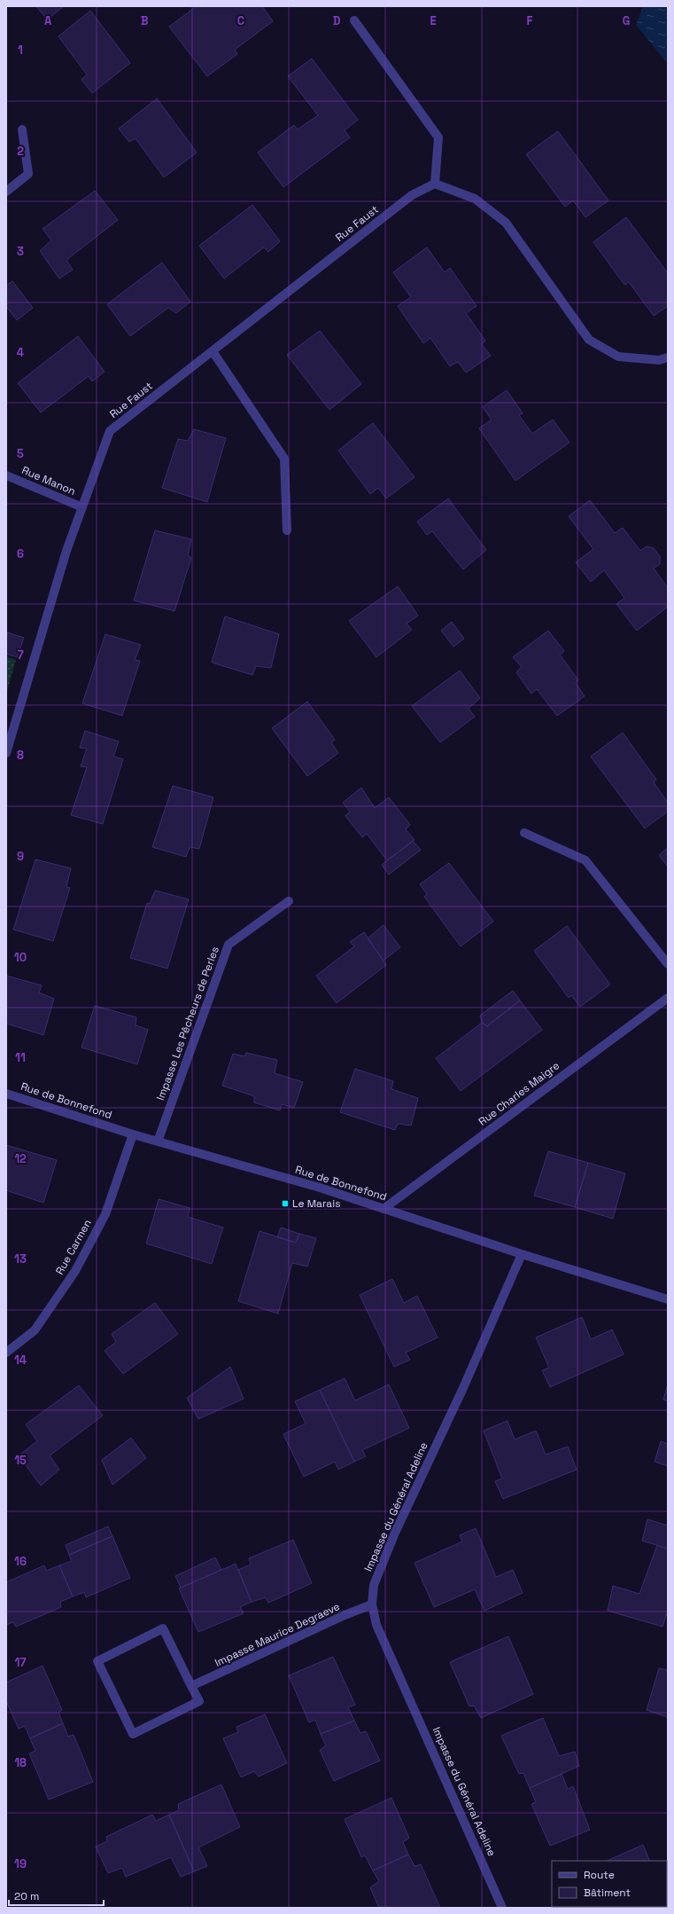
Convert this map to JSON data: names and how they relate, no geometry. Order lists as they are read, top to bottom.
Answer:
{
  "streets": {
    "street": [
      "Rue Faust",
      "Rue Manon",
      "Impasse Les Pêcheurs de Perles",
      "Rue Charles Maigre",
      "Rue de Bonnefond",
      "Rue Carmen",
      "Impasse du Général Adeline",
      "Impasse Maurice Degraeve"
    ]
  },
  "crossings": [
    ["Rue Faust", "Rue Manon"],
    ["Impasse Les Pêcheurs de Perles", "Rue de Bonnefond"],
    ["Rue Charles Maigre", "Rue de Bonnefond"],
    ["Rue de Bonnefond", "Rue Carmen"],
    ["Rue de Bonnefond", "Impasse du Général Adeline"],
    ["Impasse du Général Adeline", "Impasse Maurice Degraeve"]
  ],
  "places": {
    "transit": ["Le Marais"]
  },
  "legend": ["Route", "Bâtiment"],
  "scale_bar": "20 m",
  "grid": {
    "columns": [
      "A",
      "B",
      "C",
      "D",
      "E",
      "F",
      "G"
    ],
    "rows": [
      "1",
      "2",
      "3",
      "4",
      "5",
      "6",
      "7",
      "8",
      "9",
      "10",
      "11",
      "12",
      "13",
      "14",
      "15",
      "16",
      "17",
      "18",
      "19"
    ]
  }
}
